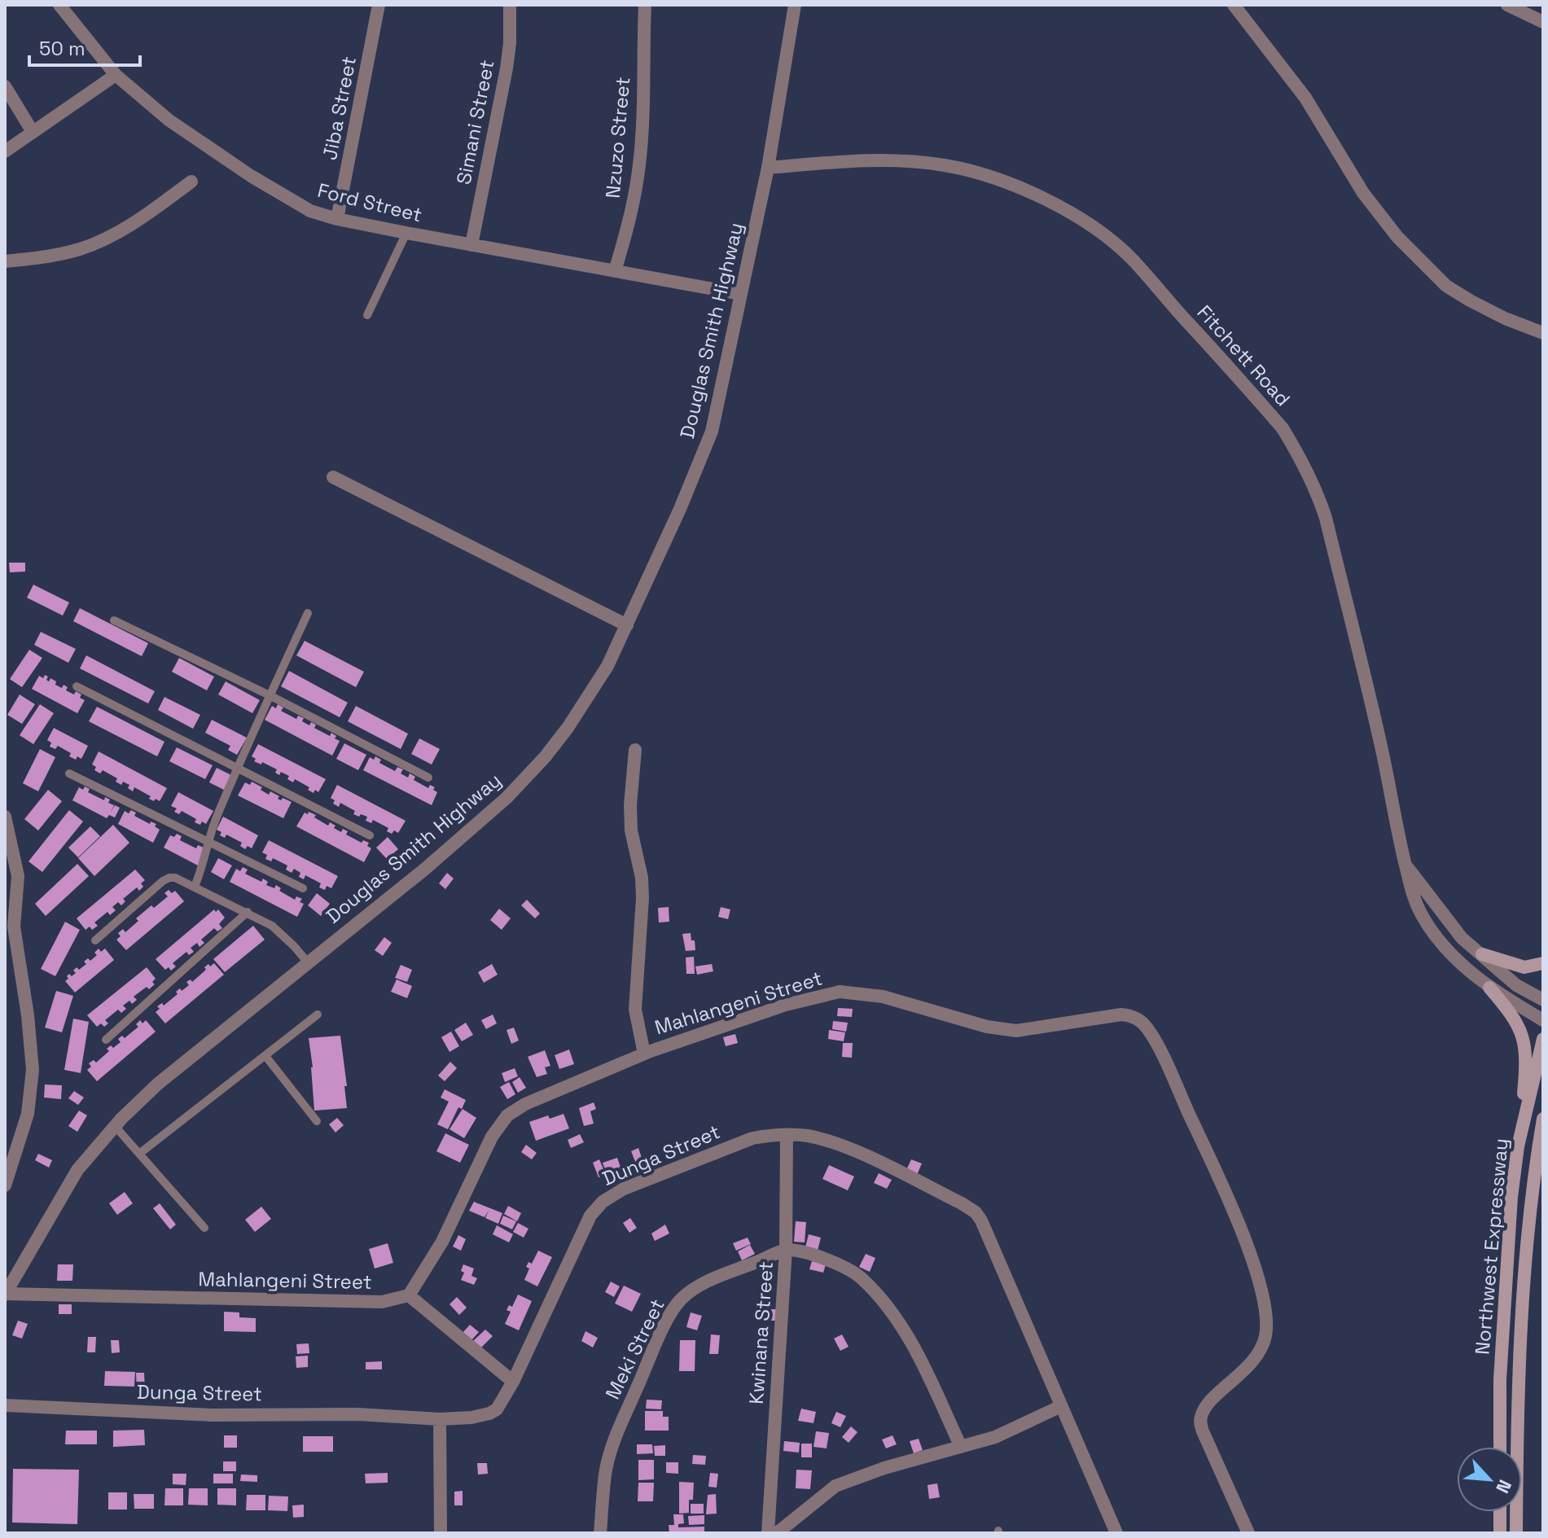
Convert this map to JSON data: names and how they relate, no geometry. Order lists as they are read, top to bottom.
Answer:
{
  "streets": {
    "main road": ["Northwest Expressway"],
    "street": [
      "Jiba Street",
      "Simani Street",
      "Nzuzo Street",
      "Ford Street",
      "Douglas Smith Highway",
      "Fitchett Road",
      "Mahlangeni Street",
      "Dunga Street",
      "Kwinana Street",
      "Meki Street"
    ]
  },
  "crossings": [
    ["Jiba Street", "Ford Street"],
    ["Simani Street", "Ford Street"],
    ["Nzuzo Street", "Ford Street"],
    ["Ford Street", "Douglas Smith Highway"],
    ["Douglas Smith Highway", "Fitchett Road"],
    ["Douglas Smith Highway", "Mahlangeni Street"],
    ["Dunga Street", "Kwinana Street"],
    ["Kwinana Street", "Meki Street"]
  ],
  "scale_bar": "50 m",
  "north": "bottom right"
}
